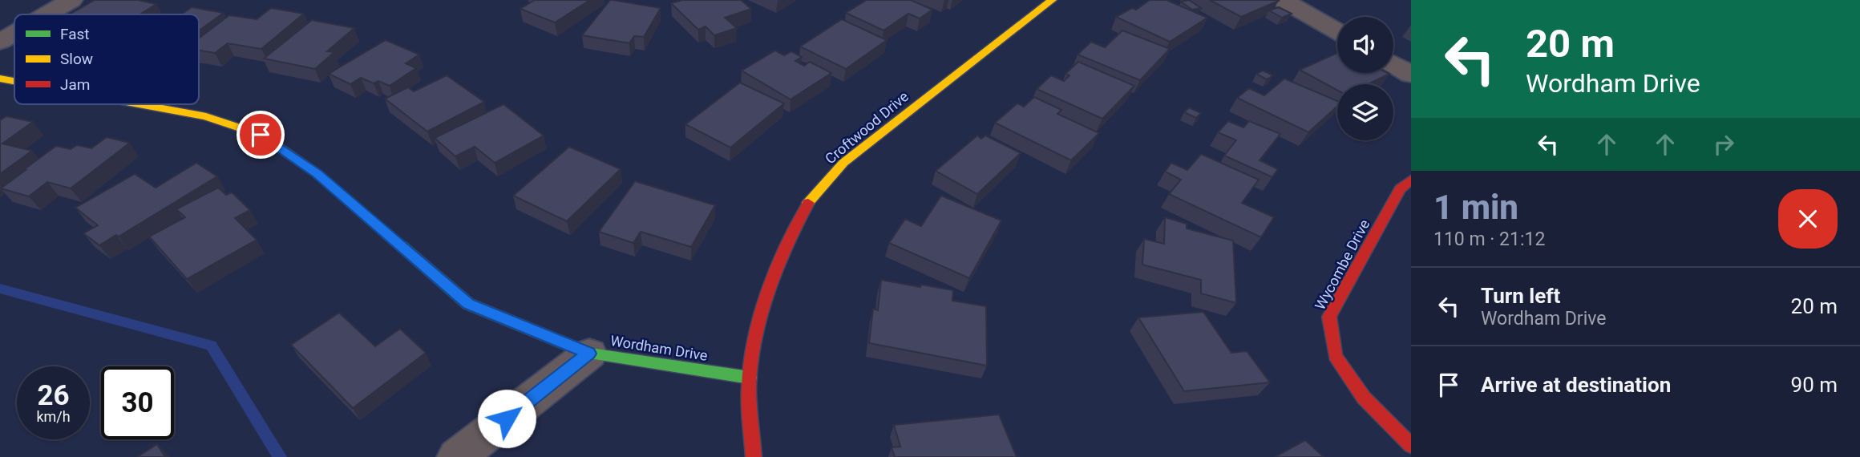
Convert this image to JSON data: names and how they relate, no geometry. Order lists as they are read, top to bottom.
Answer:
{
  "streets": {
    "street": ["Croftwood Drive", "Wycombe Drive", "Wordham Drive"]
  },
  "crossings": [
    ["Croftwood Drive", "Wordham Drive"]
  ],
  "legend": ["Fast", "Slow", "Jam"],
  "page": {
    "turn": ["20 m", "Wordham Drive"],
    "heading": ["1 min", "110 m · 21:12"],
    "list": [
      {
        "name": "Turn left",
        "note": "Wordham Drive",
        "value": "20 m"
      },
      {
        "name": "Arrive at destination",
        "value": "90 m"
      }
    ],
    "speed": "26 km/h",
    "limit": "30"
  }
}
